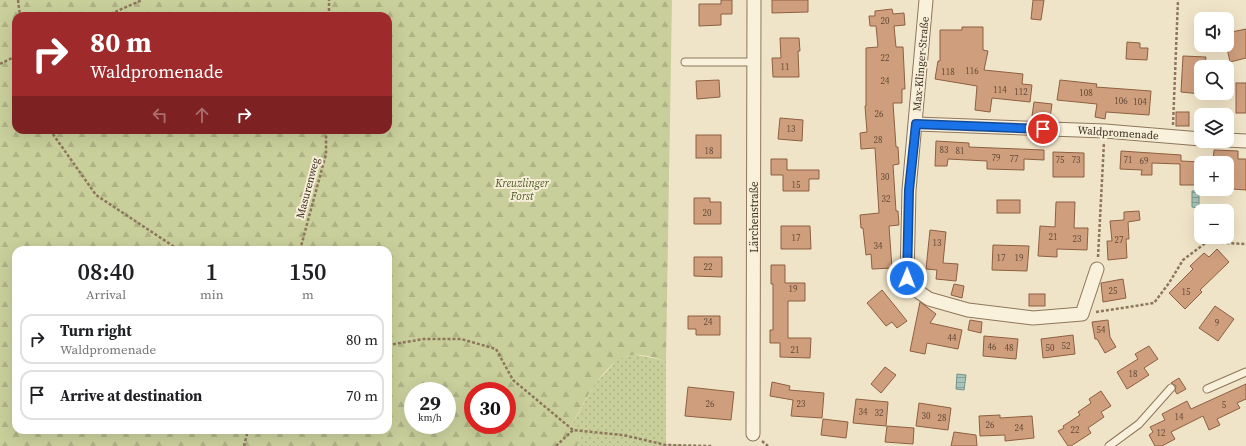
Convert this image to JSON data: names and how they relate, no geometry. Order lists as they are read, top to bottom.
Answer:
{
  "streets": {
    "street": ["Max-Klinger-Straße", "Waldpromenade", "Lärchenstraße"],
    "path": ["Masurenweg"]
  },
  "crossings": [
    ["Max-Klinger-Straße", "Waldpromenade"]
  ],
  "parks": ["Kreuzlinger Forst"],
  "house_numbers": [
    "20",
    "22",
    "11",
    "116",
    "118",
    "24",
    "114",
    "112",
    "108",
    "106",
    "104",
    "26",
    "13",
    "28",
    "83",
    "18",
    "81",
    "79",
    "77",
    "75",
    "73",
    "71",
    "69",
    "30",
    "15",
    "32",
    "20",
    "21",
    "17",
    "23",
    "27",
    "13",
    "34",
    "17",
    "19",
    "22",
    "19",
    "25",
    "15",
    "24",
    "9",
    "54",
    "44",
    "52",
    "46",
    "48",
    "50",
    "21",
    "18",
    "26",
    "23",
    "5",
    "34",
    "32",
    "30",
    "14",
    "28",
    "26",
    "24",
    "22",
    "12"
  ],
  "page": {
    "map_buttons": ["+", "−"],
    "turn": ["80 m", "Waldpromenade"],
    "eta": [
      "08:40",
      "Arrival",
      "1",
      "min",
      "150",
      "m"
    ],
    "list": [
      {
        "name": "Turn right",
        "note": "Waldpromenade",
        "value": "80 m"
      },
      {
        "name": "Arrive at destination",
        "value": "70 m"
      }
    ],
    "speed": "29 km/h",
    "limit": "30"
  }
}
